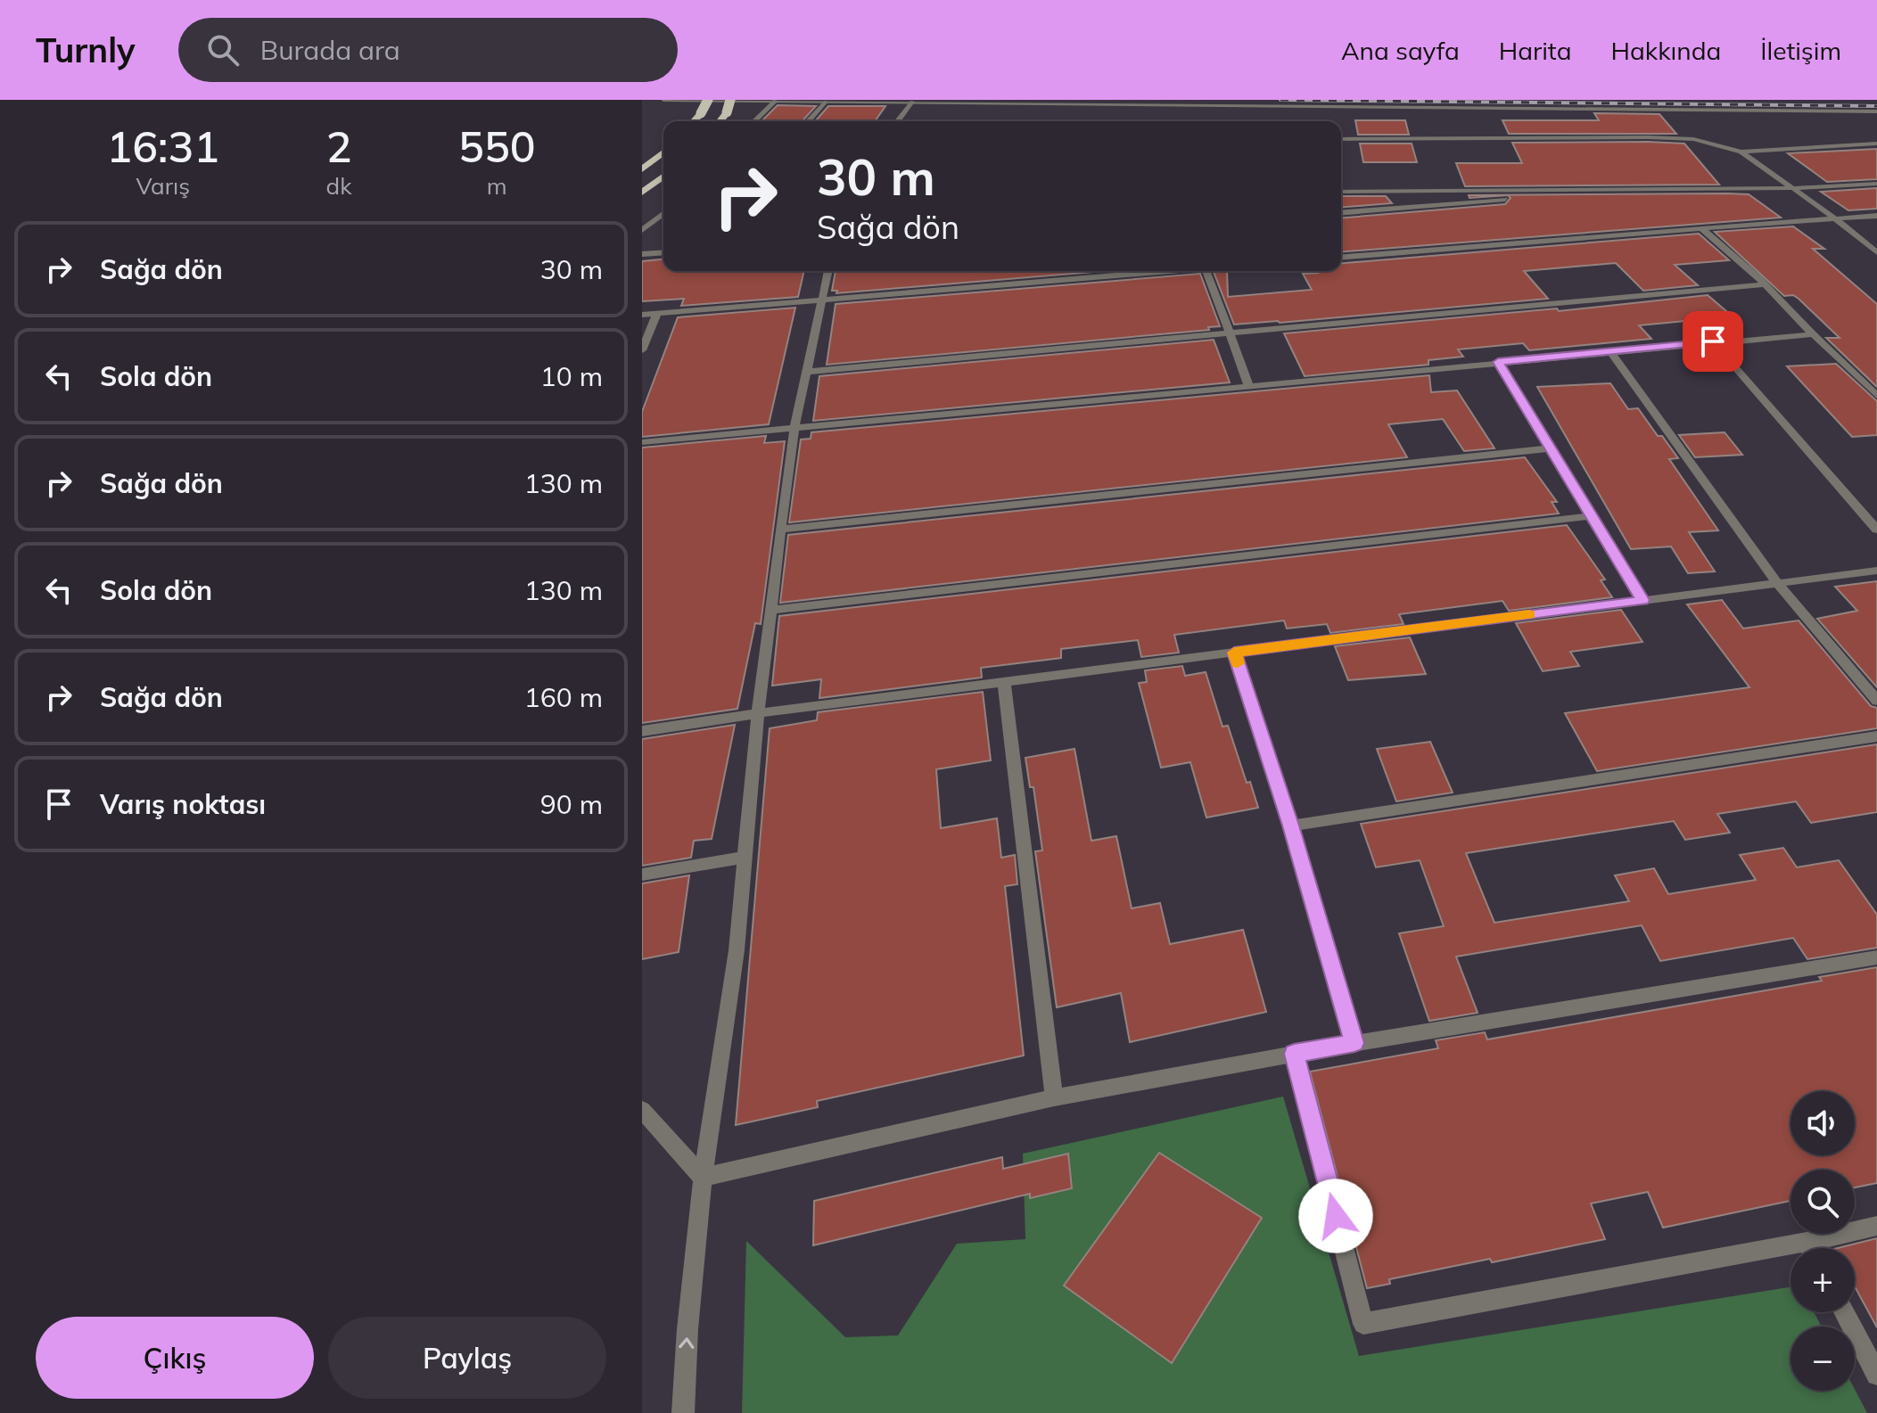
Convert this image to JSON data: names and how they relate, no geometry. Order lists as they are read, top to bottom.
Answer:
{
  "page": {
    "header": "Turnly",
    "search": "Burada ara",
    "nav": [
      "Ana sayfa",
      "Harita",
      "Hakkında",
      "İletişim"
    ],
    "eta": [
      "16:31",
      "Varış",
      "2",
      "dk",
      "550",
      "m"
    ],
    "turn": ["30 m", "Sağa dön"],
    "list": [
      {
        "name": "Sağa dön",
        "value": "30 m"
      },
      {
        "name": "Sola dön",
        "value": "10 m"
      },
      {
        "name": "Sağa dön",
        "value": "130 m"
      },
      {
        "name": "Sola dön",
        "value": "130 m"
      },
      {
        "name": "Sağa dön",
        "value": "160 m"
      },
      {
        "name": "Varış noktası",
        "value": "90 m"
      }
    ],
    "map_buttons": ["+", "−"],
    "buttons": ["Çıkış", "Paylaş"]
  }
}
